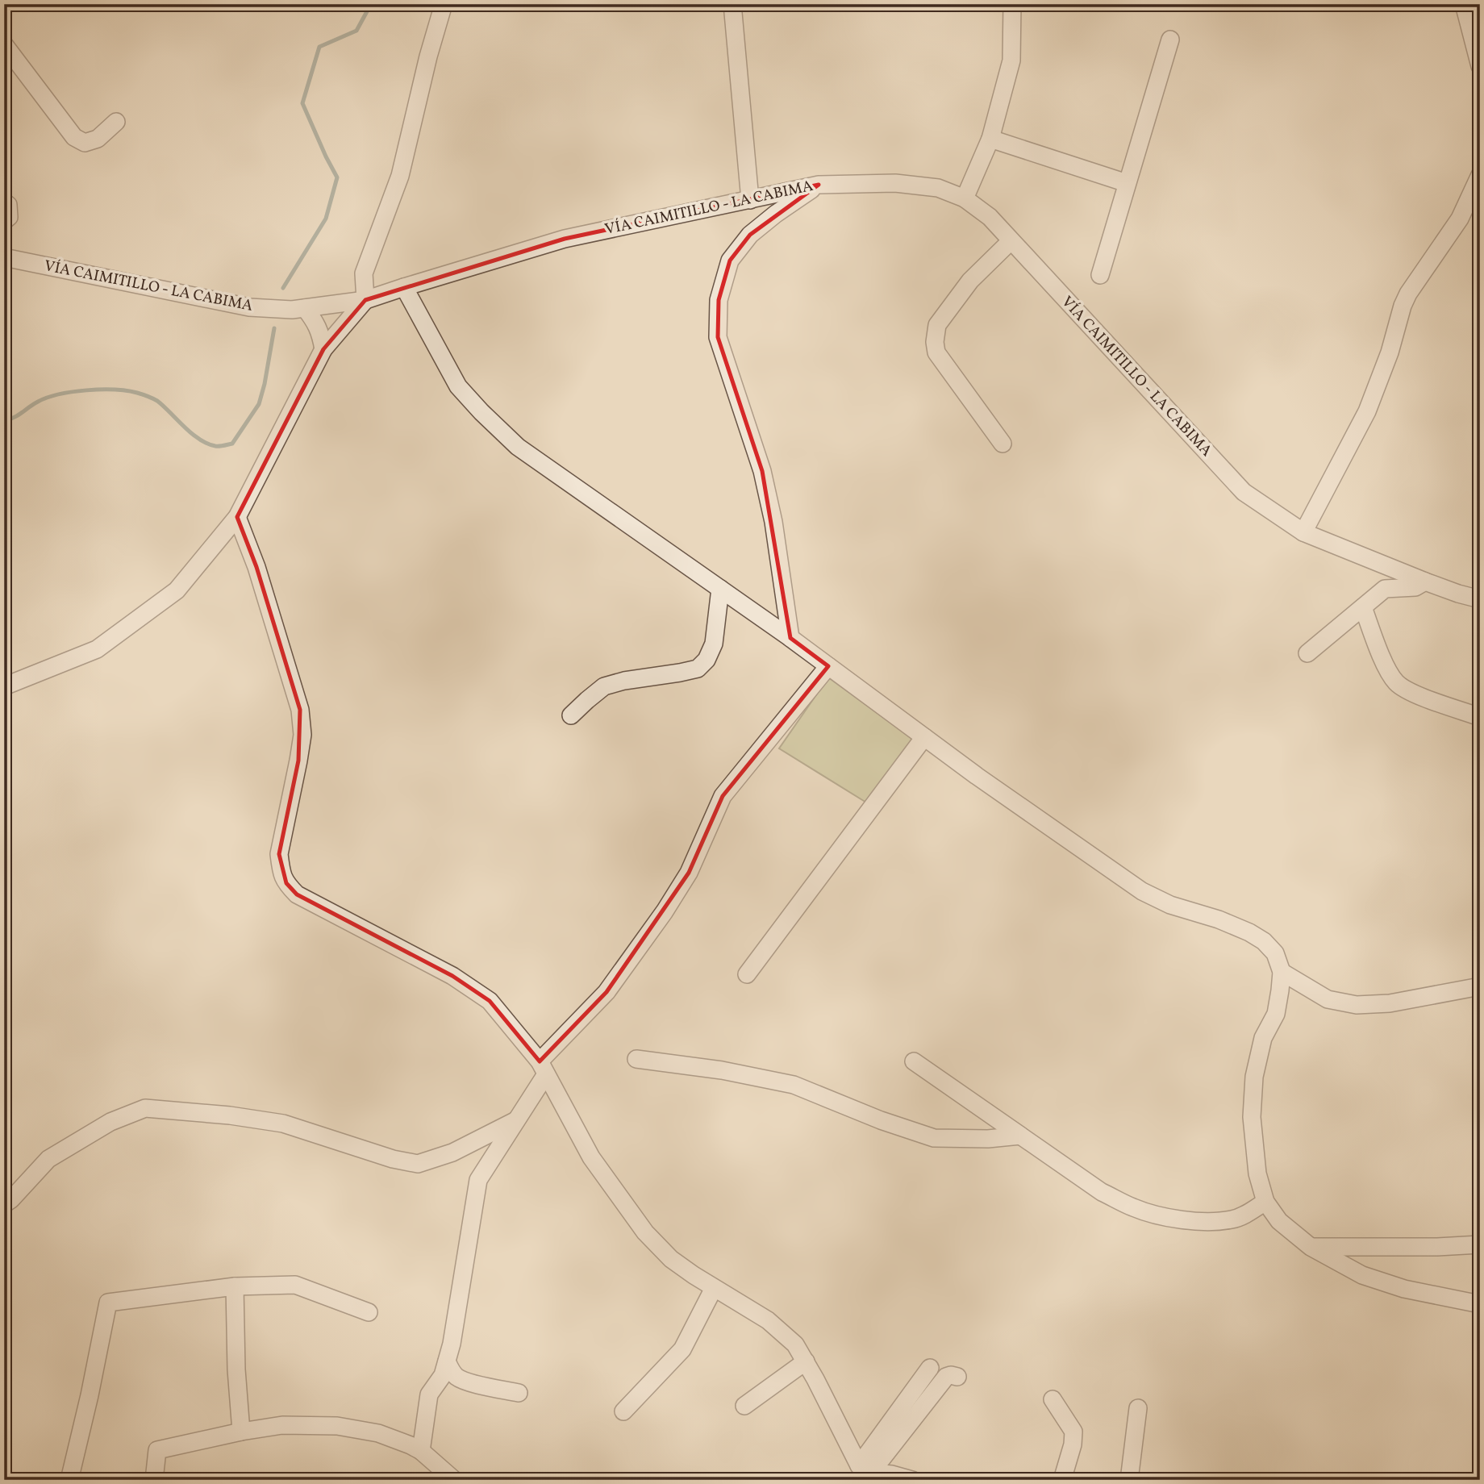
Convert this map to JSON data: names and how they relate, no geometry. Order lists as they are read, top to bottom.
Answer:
{
  "streets": {
    "street": ["VÍA CAIMITILLO - LA CABIMA"]
  }
}
